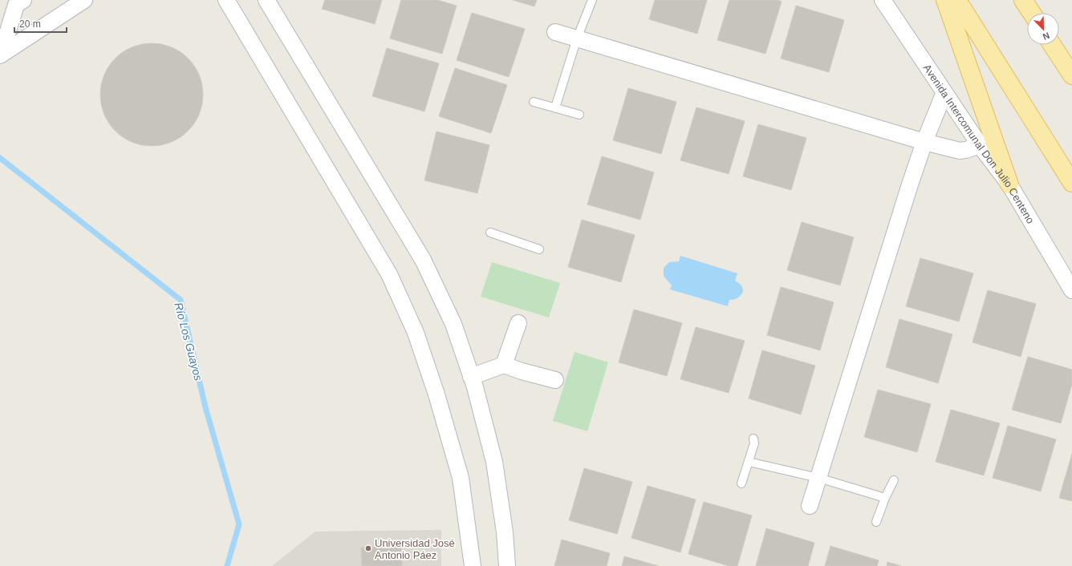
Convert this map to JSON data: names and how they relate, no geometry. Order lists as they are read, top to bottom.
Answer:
{
  "streets": {
    "street": ["Avenida Intercomunal Don Julio Centeno"]
  },
  "water": ["Río Los Guayos"],
  "places": ["Universidad José Antonio Páez"],
  "scale_bar": "20 m",
  "north": "bottom right"
}
